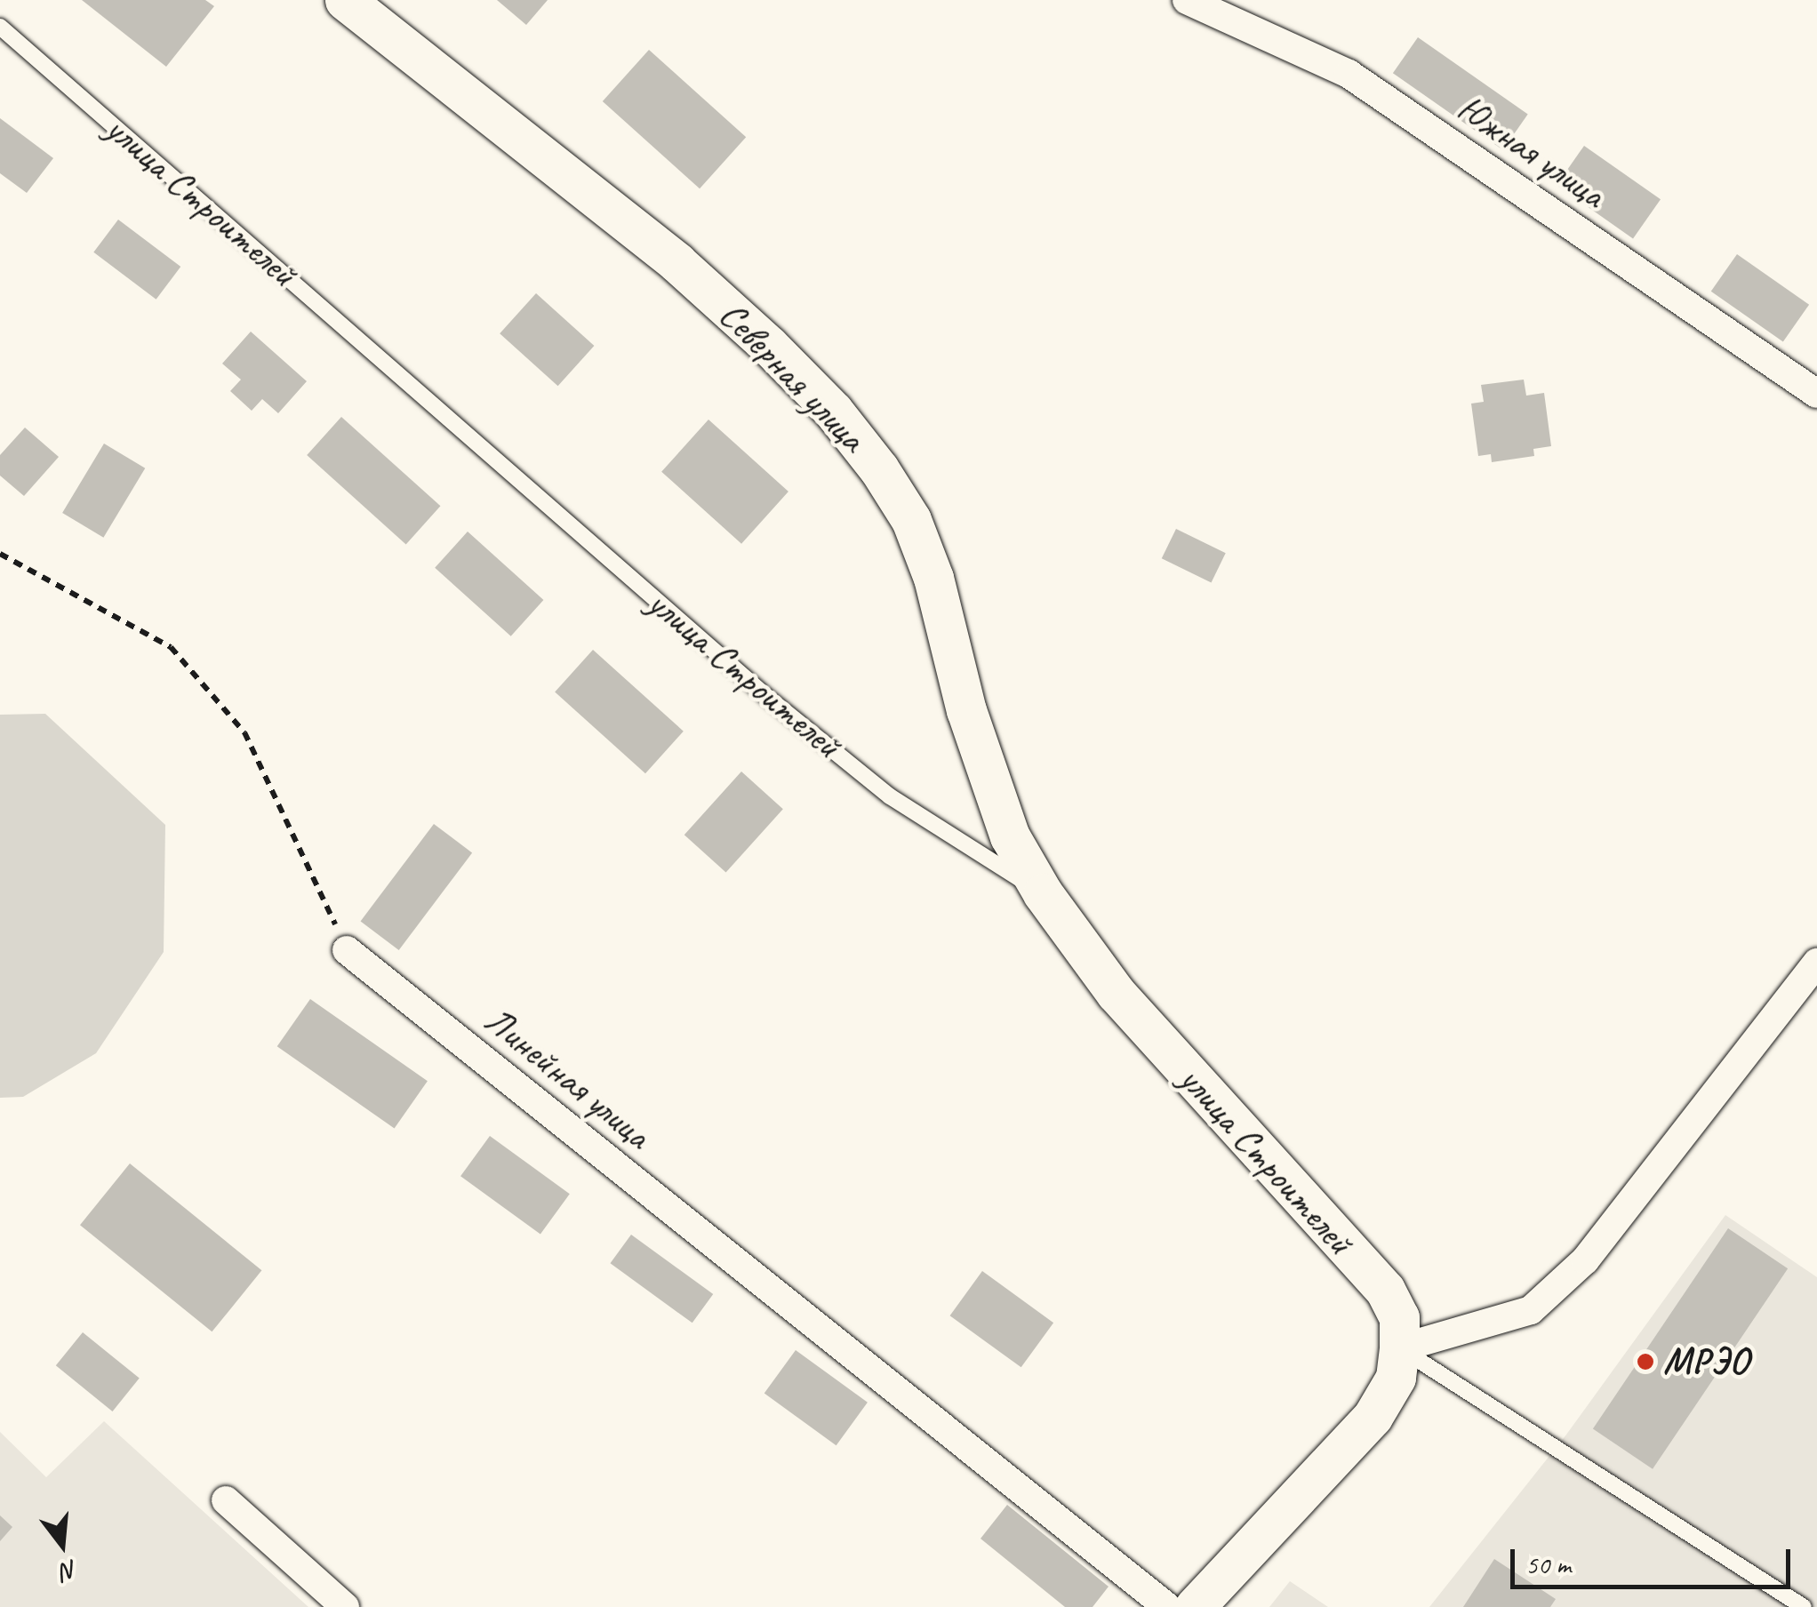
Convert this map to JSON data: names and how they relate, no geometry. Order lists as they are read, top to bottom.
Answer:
{
  "streets": {
    "main road": ["улица Строителей", "Северная улица"],
    "street": ["Южная улица", "Линейная улица"]
  },
  "crossings": [
    ["улица Строителей", "Северная улица"]
  ],
  "places": ["МРЭО"],
  "scale_bar": "50 m",
  "north": "bottom"
}
